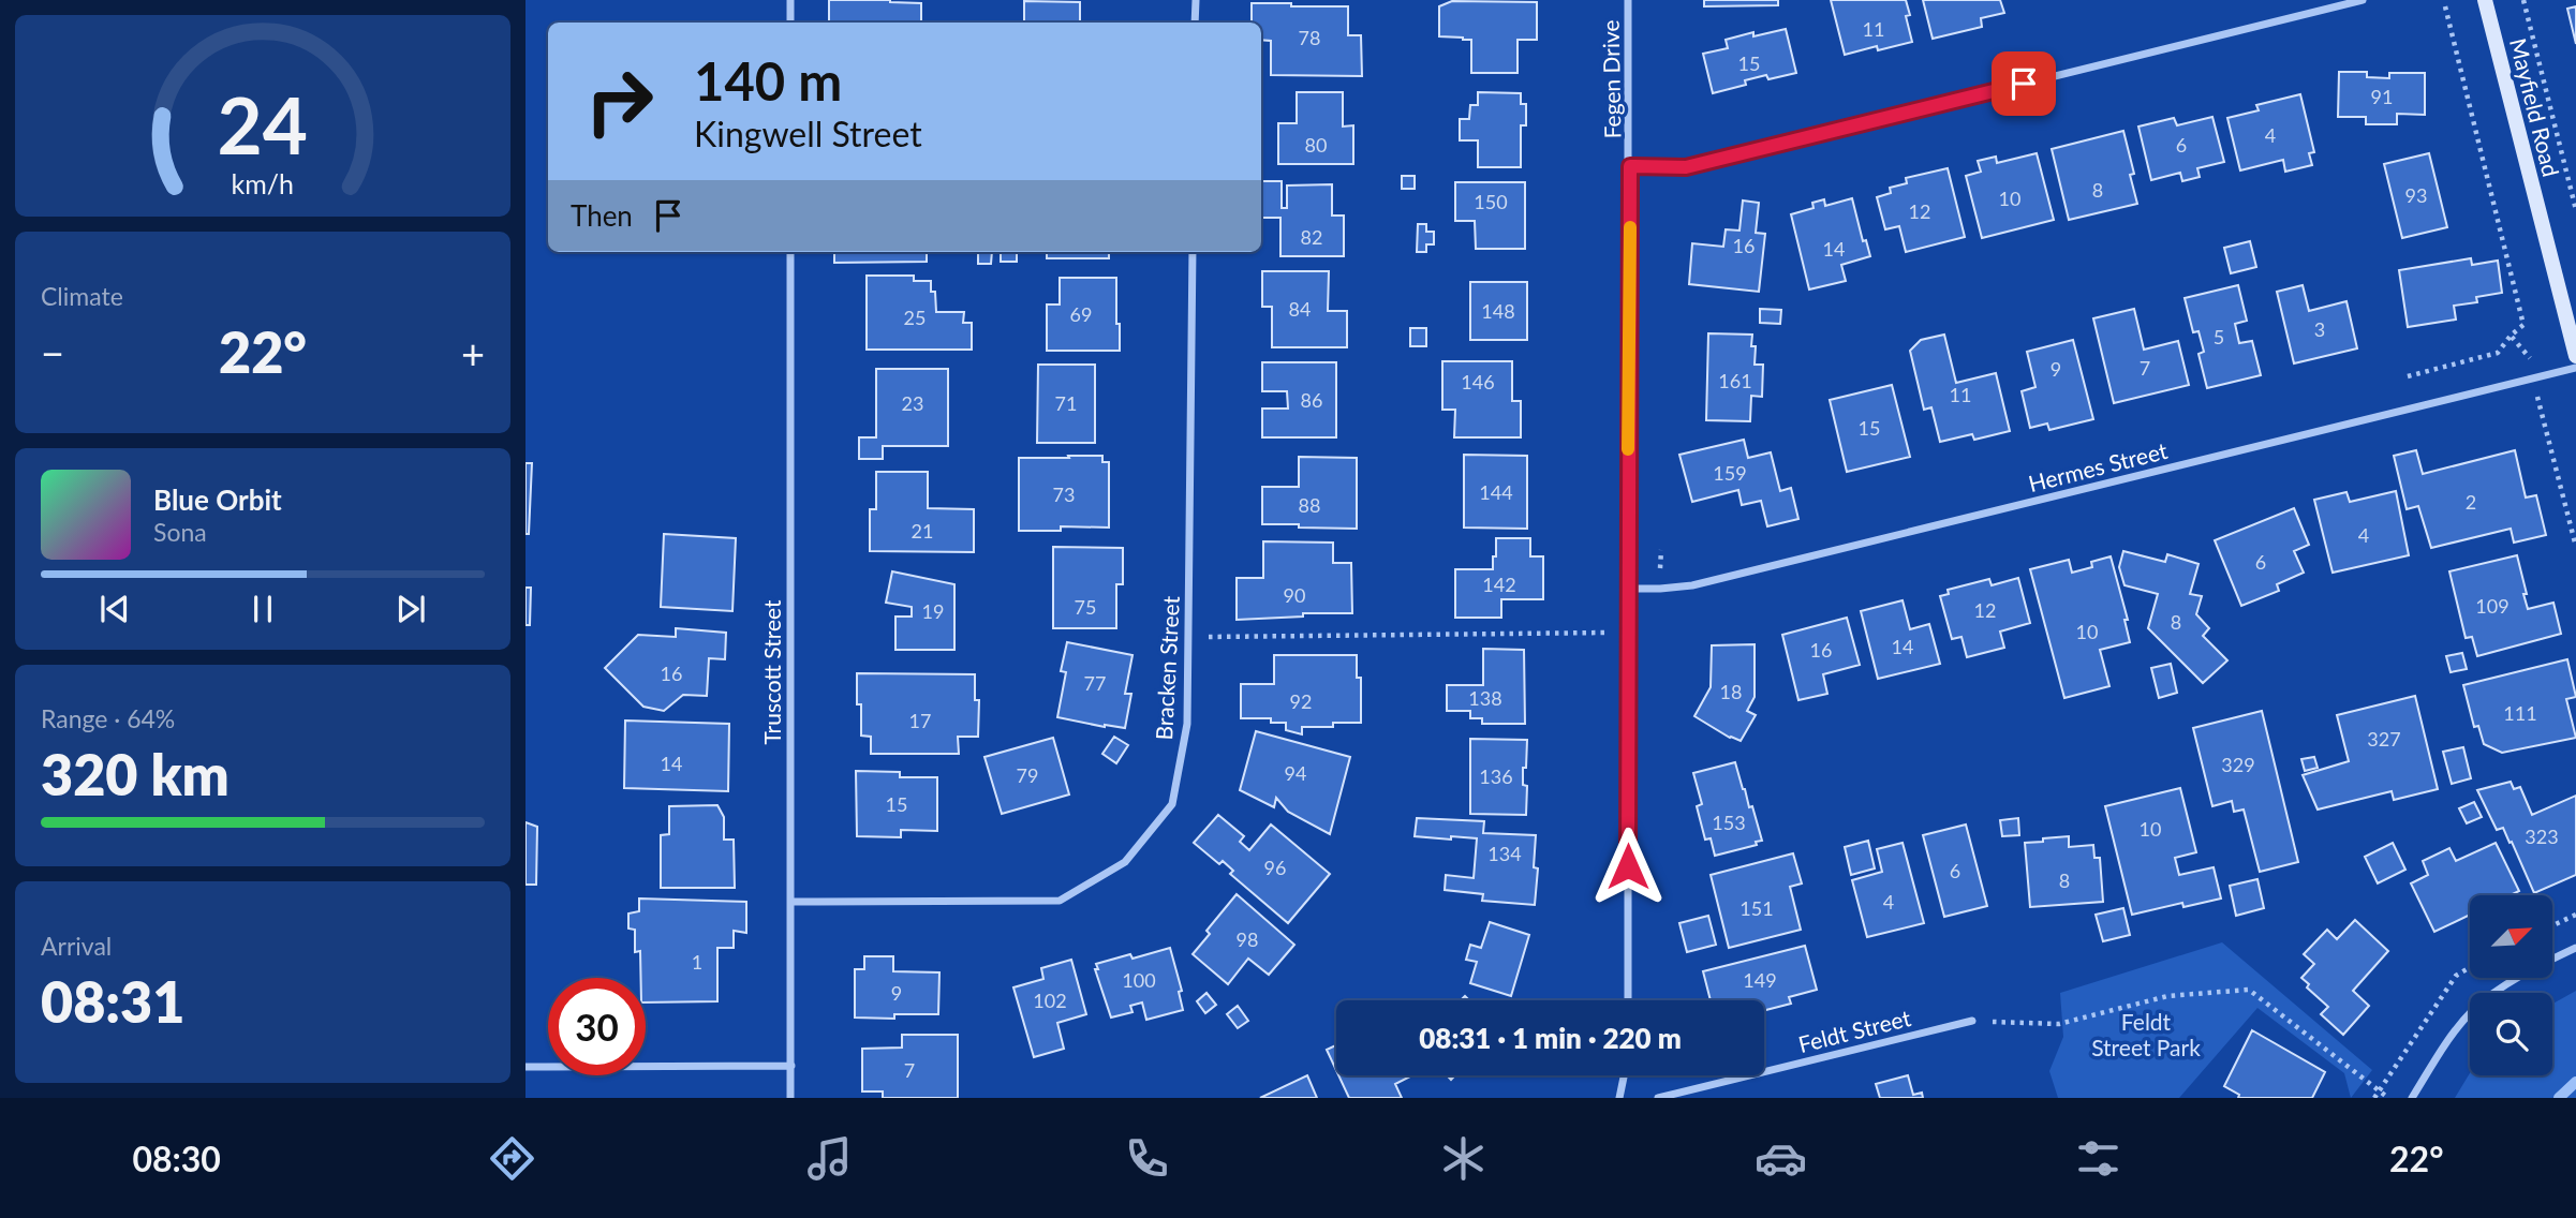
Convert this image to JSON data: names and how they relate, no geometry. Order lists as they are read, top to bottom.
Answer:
{
  "streets": {
    "street": [
      "Fegen Drive",
      "Mayfield Road",
      "Hermes Street",
      "Bracken Street",
      "Truscott Street",
      "Feldt Street"
    ]
  },
  "crossings": [
    ["Fegen Drive", "Hermes Street"],
    ["Bracken Street", "Truscott Street"]
  ],
  "parks": ["Feldt Street Park"],
  "house_numbers": [
    "11",
    "78",
    "15",
    "91",
    "4",
    "80",
    "6",
    "8",
    "93",
    "10",
    "150",
    "12",
    "82",
    "16",
    "14",
    "84",
    "148",
    "69",
    "25",
    "3",
    "5",
    "7",
    "9",
    "161",
    "146",
    "11",
    "86",
    "23",
    "71",
    "15",
    "159",
    "144",
    "73",
    "2",
    "88",
    "21",
    "4",
    "6",
    "142",
    "90",
    "109",
    "75",
    "12",
    "19",
    "8",
    "10",
    "14",
    "16",
    "16",
    "77",
    "18",
    "138",
    "92",
    "111",
    "17",
    "327",
    "14",
    "329",
    "94",
    "79",
    "136",
    "15",
    "153",
    "10",
    "323",
    "134",
    "96",
    "6",
    "8",
    "4",
    "151",
    "98",
    "1",
    "100",
    "149",
    "9",
    "102",
    "7"
  ],
  "north": "top right",
  "page": {
    "turn": ["140 m", "Kingwell Street"],
    "then": "Then",
    "tile": [
      "Climate",
      ["Range · 64%", "320 km"],
      ["Arrival", "08:31"]
    ],
    "heat": ["−", "22°", "+"],
    "song": ["Blue Orbit", "Sona"],
    "limit": "30",
    "trip": "08:31 · 1 min · 220 m",
    "tabs": ["08:30", "22°"],
    "gauge": ["24", "km/h"]
  }
}
